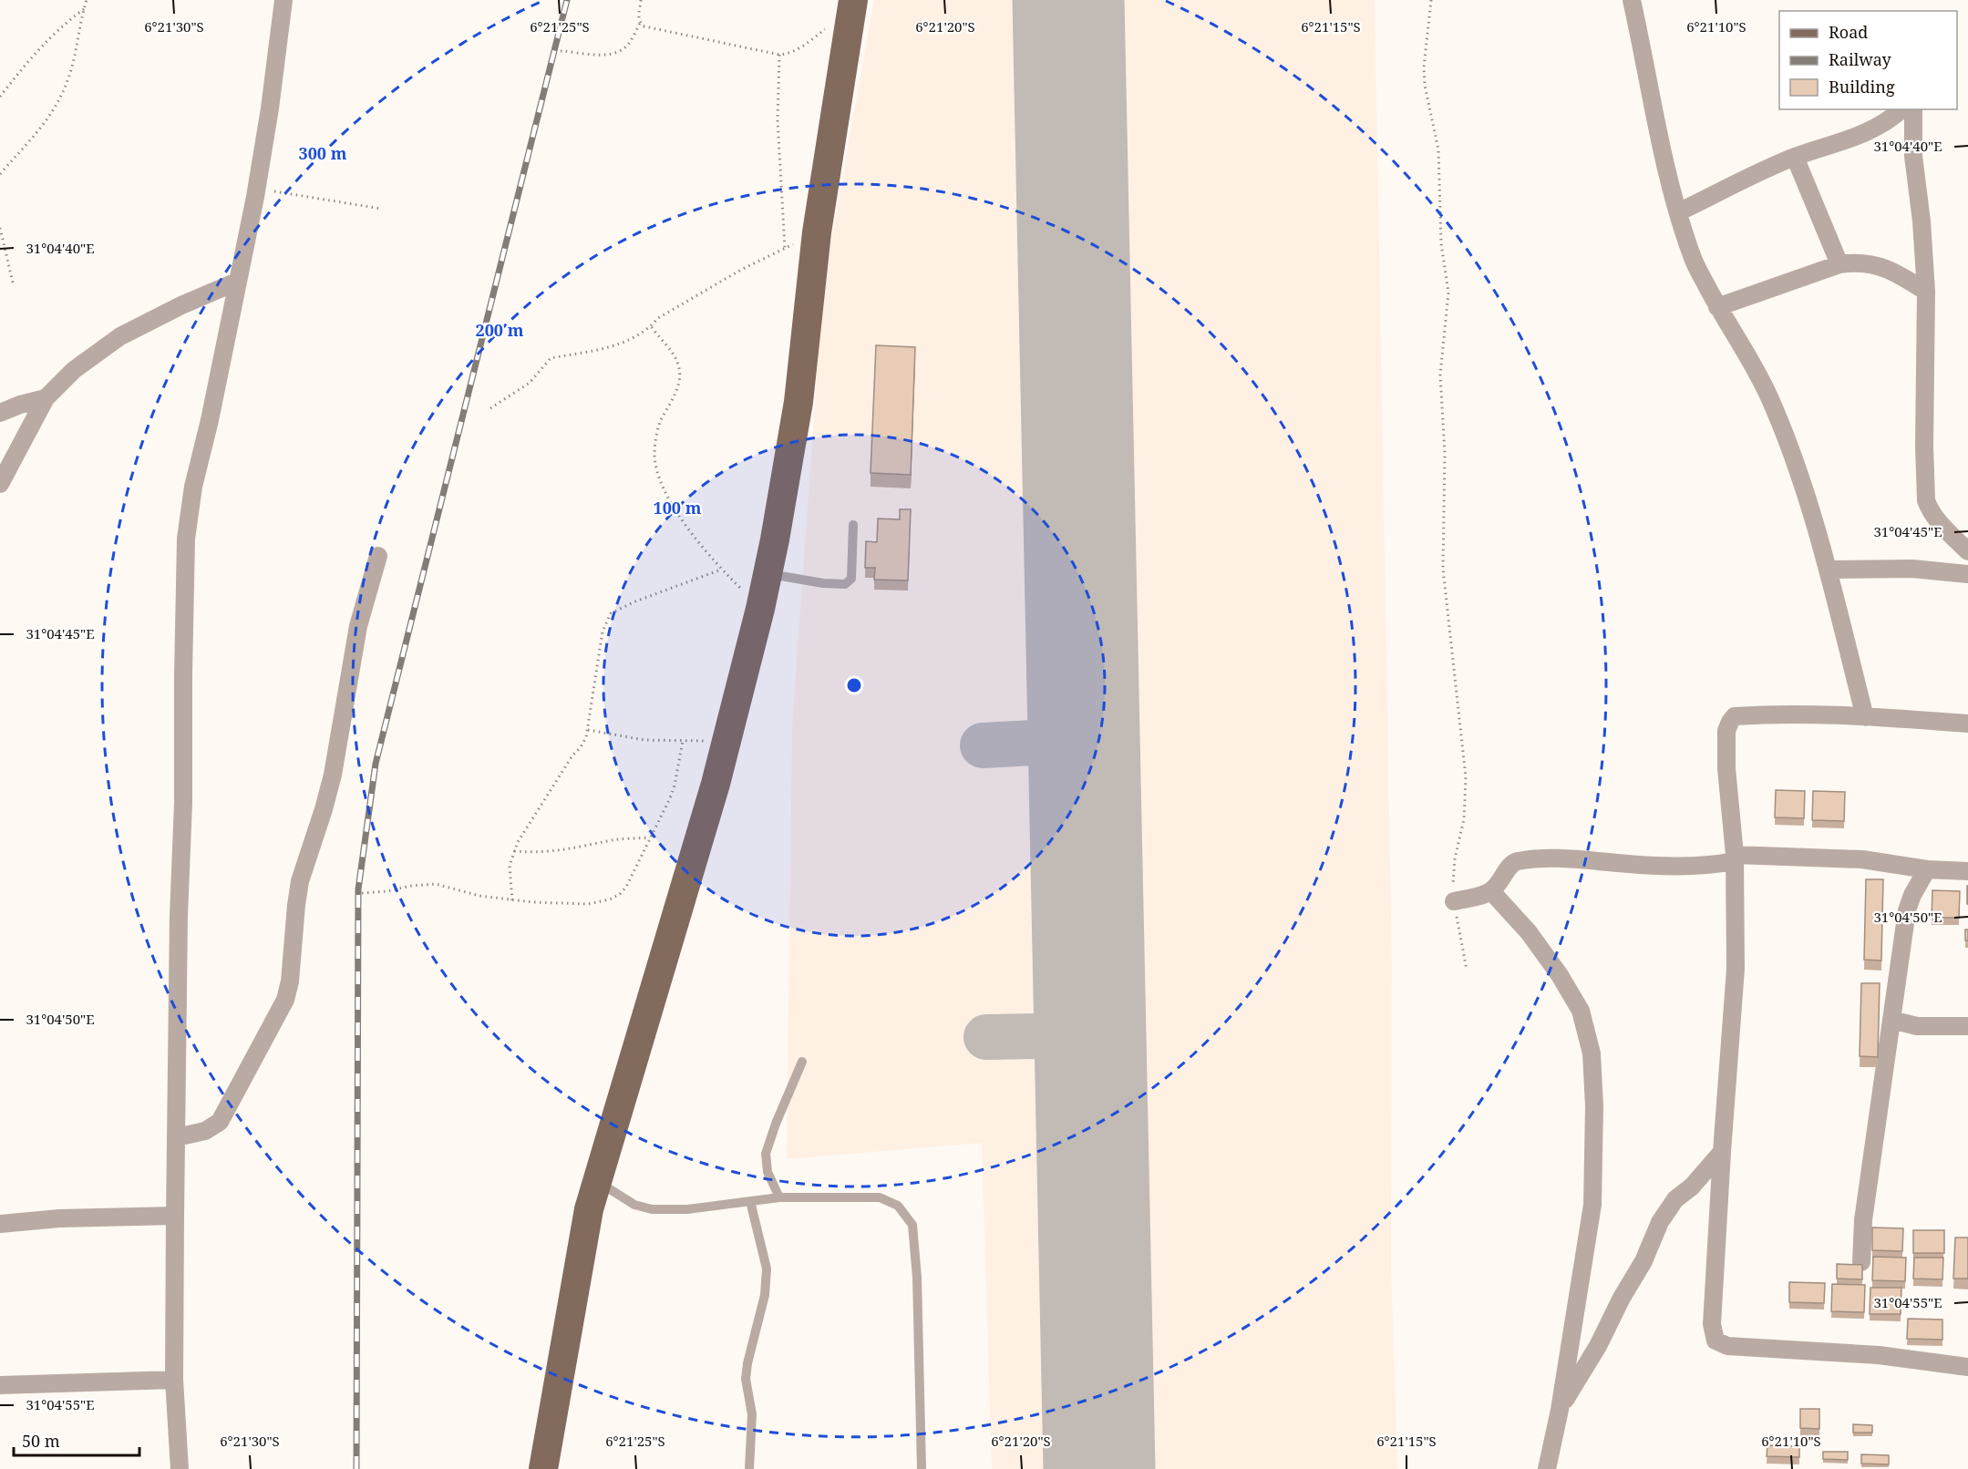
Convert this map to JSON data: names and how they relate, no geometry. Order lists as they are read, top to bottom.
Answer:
{
  "legend": ["Road", "Railway", "Building"],
  "scale_bar": "50 m",
  "coordinates": [
    "6°21'30\"S",
    "6°21'25\"S",
    "6°21'20\"S",
    "6°21'15\"S",
    "6°21'10\"S",
    "31°04'40\"E",
    "31°04'45\"E",
    "31°04'50\"E",
    "31°04'55\"E"
  ],
  "rings": ["300 m", "200 m", "100 m"]
}
